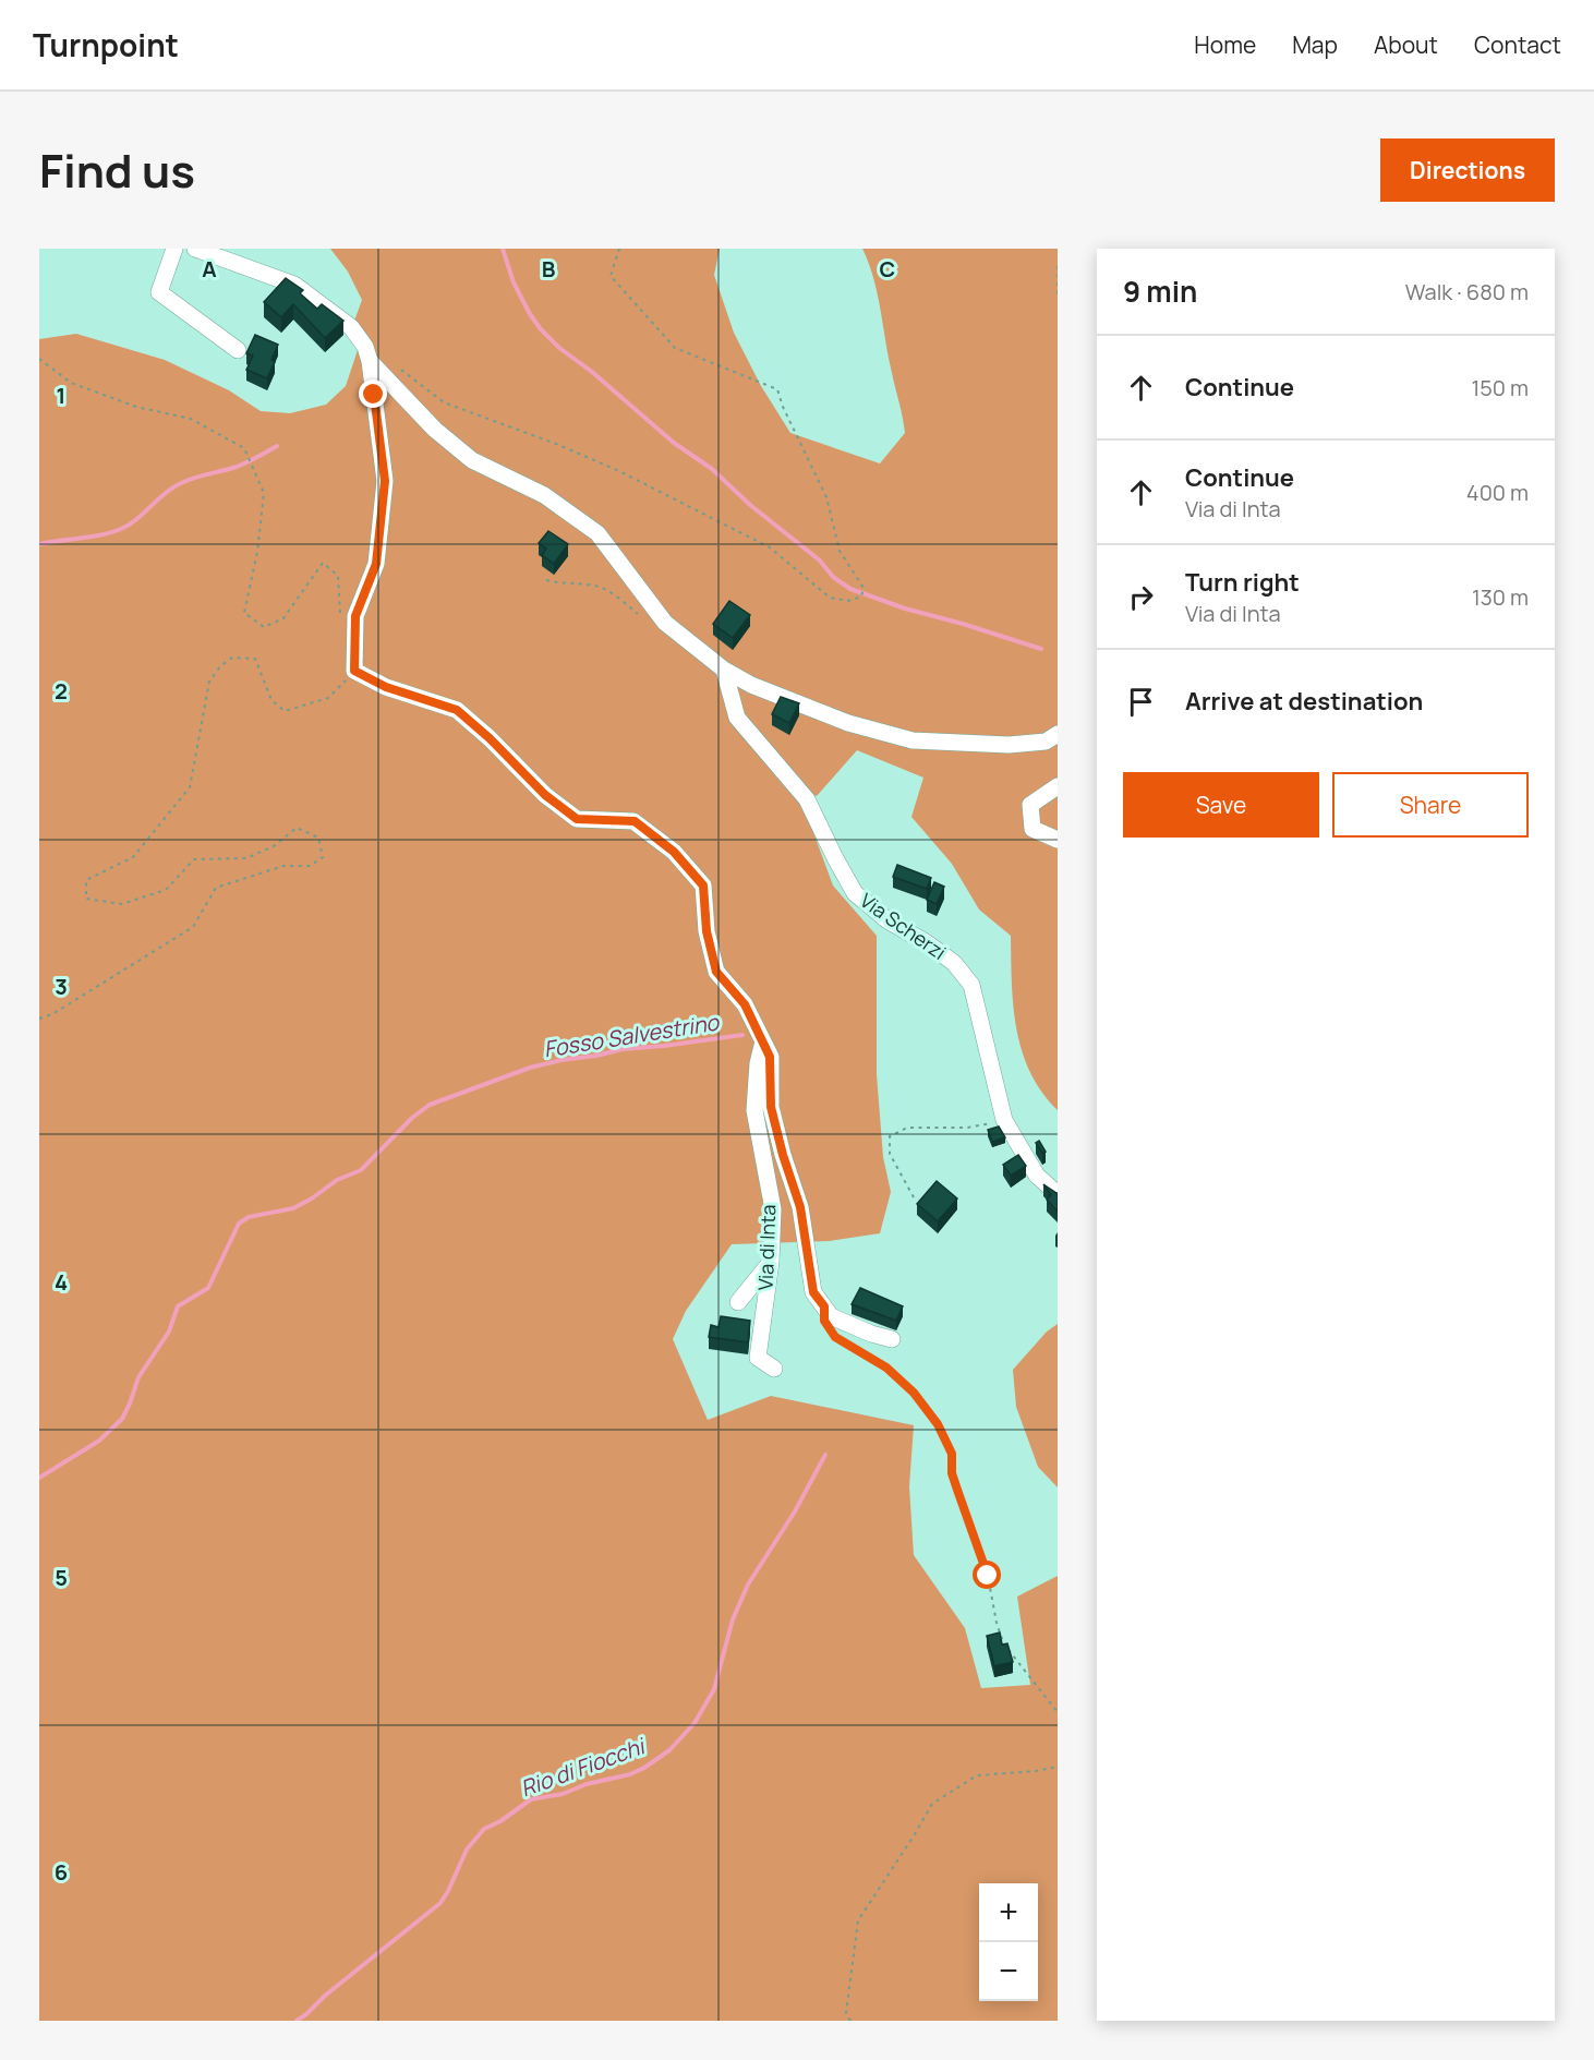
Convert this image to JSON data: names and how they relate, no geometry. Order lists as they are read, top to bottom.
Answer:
{
  "streets": {
    "street": ["Via Scherzi", "Via di Inta"]
  },
  "water": ["Fosso Salvestrino", "Rio di Fiocchi"],
  "page": {
    "header": "Turnpoint",
    "nav": [
      "Home",
      "Map",
      "About",
      "Contact"
    ],
    "title": "Find us",
    "buttons": [
      "Directions",
      ["Save", "Share"]
    ],
    "heading": ["9 min", "Walk · 680 m"],
    "list": [
      ["Continue", "150 m"],
      ["Continue", "Via di Inta", "400 m"],
      ["Turn right", "Via di Inta", "130 m"],
      "Arrive at destination"
    ],
    "map_buttons": ["+", "−"]
  },
  "grid": {
    "columns": ["A", "B", "C"],
    "rows": [
      "1",
      "2",
      "3",
      "4",
      "5",
      "6"
    ]
  }
}
